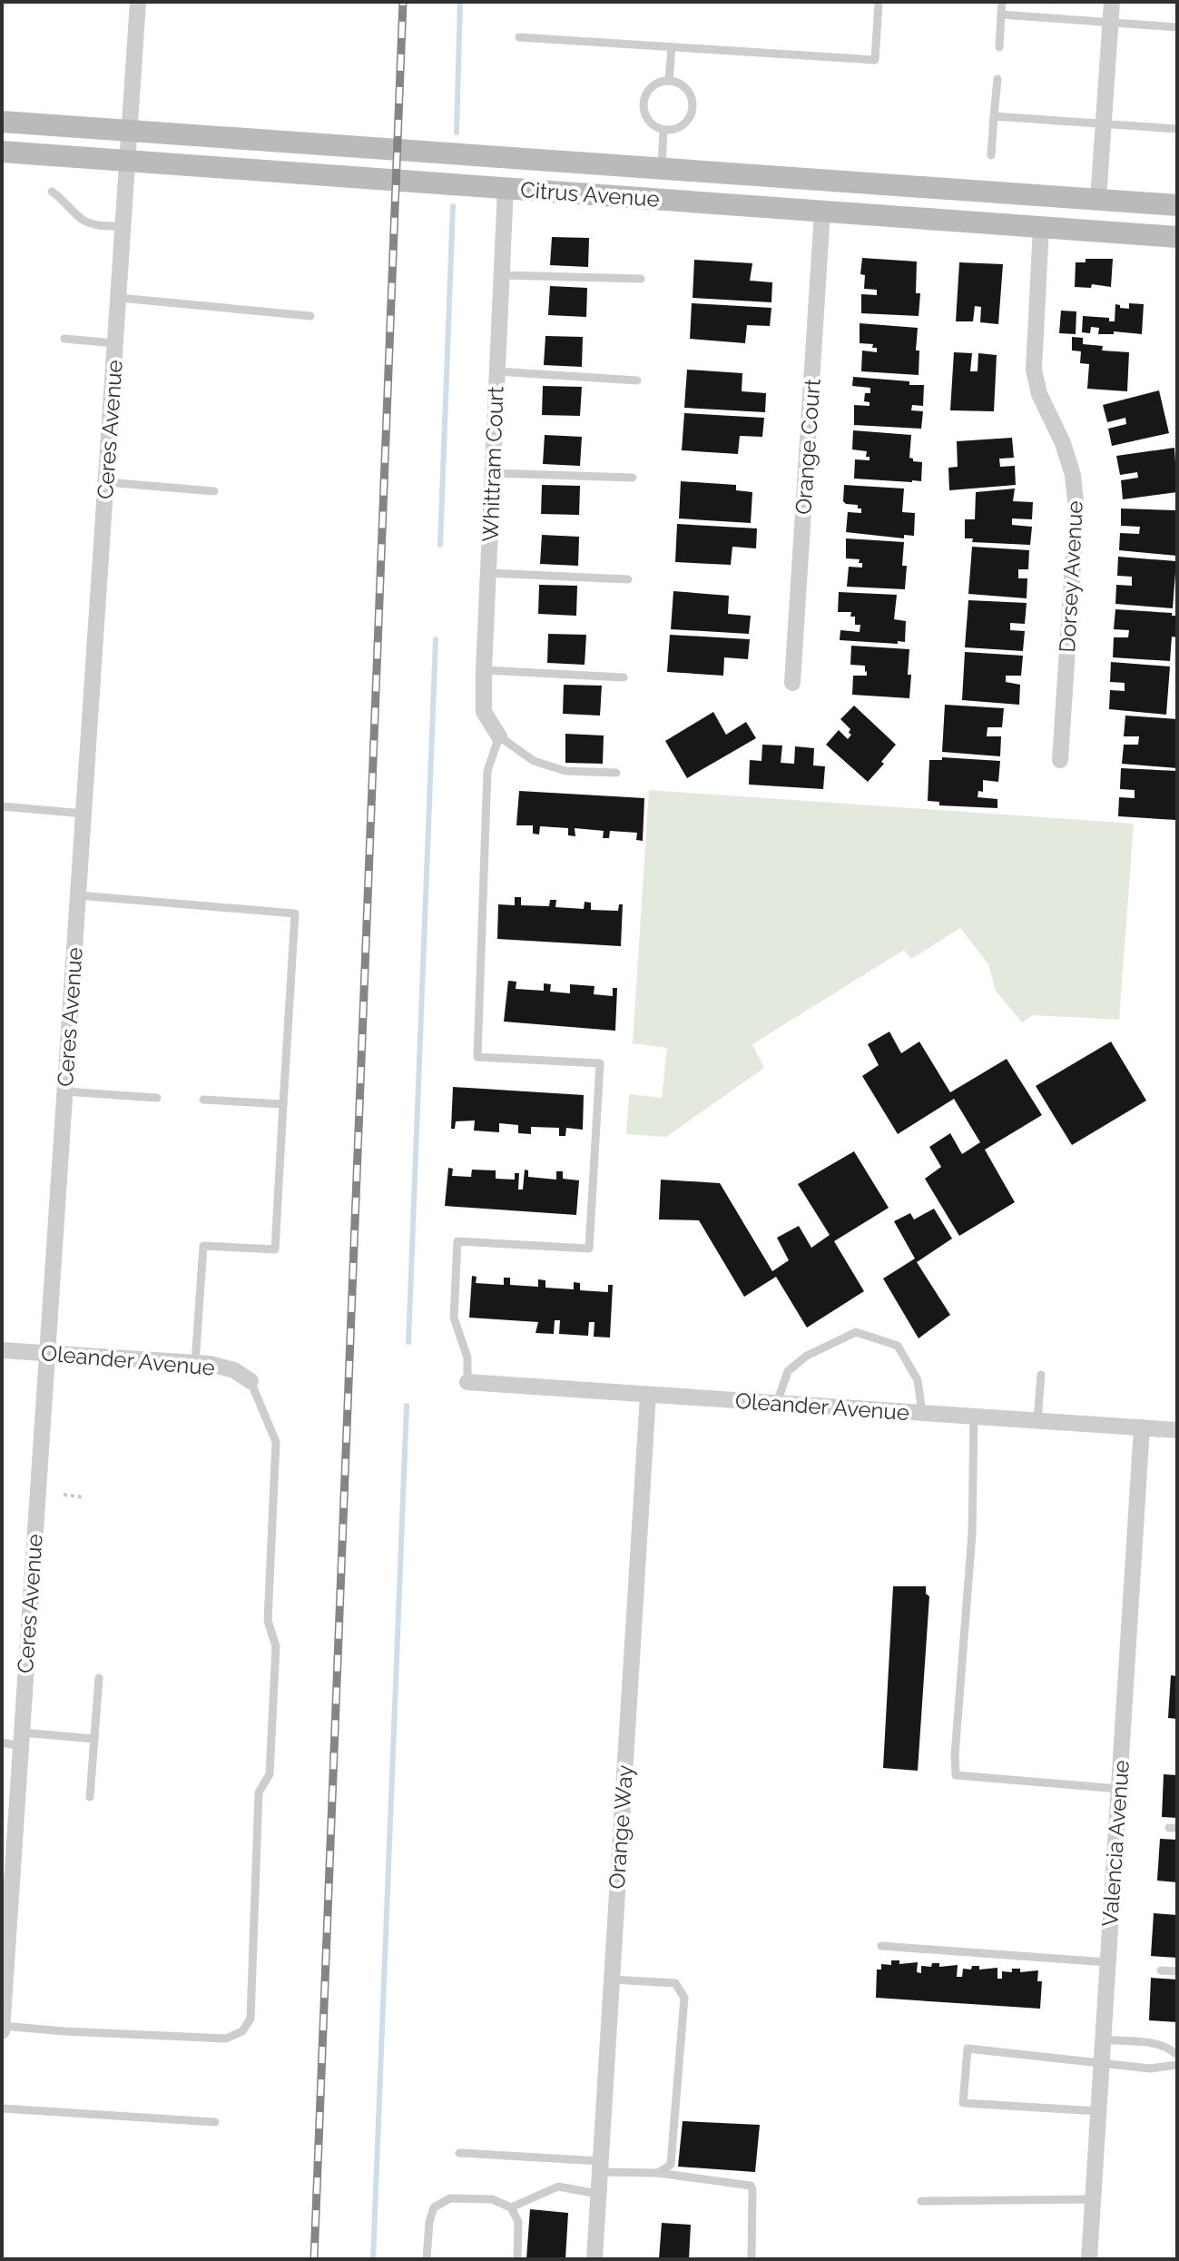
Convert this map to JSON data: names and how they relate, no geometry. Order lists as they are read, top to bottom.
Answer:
{
  "streets": {
    "main road": ["Citrus Avenue"],
    "street": [
      "Ceres Avenue",
      "Orange Court",
      "Whittram Court",
      "Dorsey Avenue",
      "Oleander Avenue",
      "Orange Way",
      "Valencia Avenue"
    ]
  },
  "crossings": [
    ["Citrus Avenue", "Ceres Avenue"],
    ["Citrus Avenue", "Orange Court"],
    ["Citrus Avenue", "Whittram Court"],
    ["Citrus Avenue", "Dorsey Avenue"],
    ["Ceres Avenue", "Oleander Avenue"],
    ["Oleander Avenue", "Orange Way"],
    ["Oleander Avenue", "Valencia Avenue"]
  ]
}
